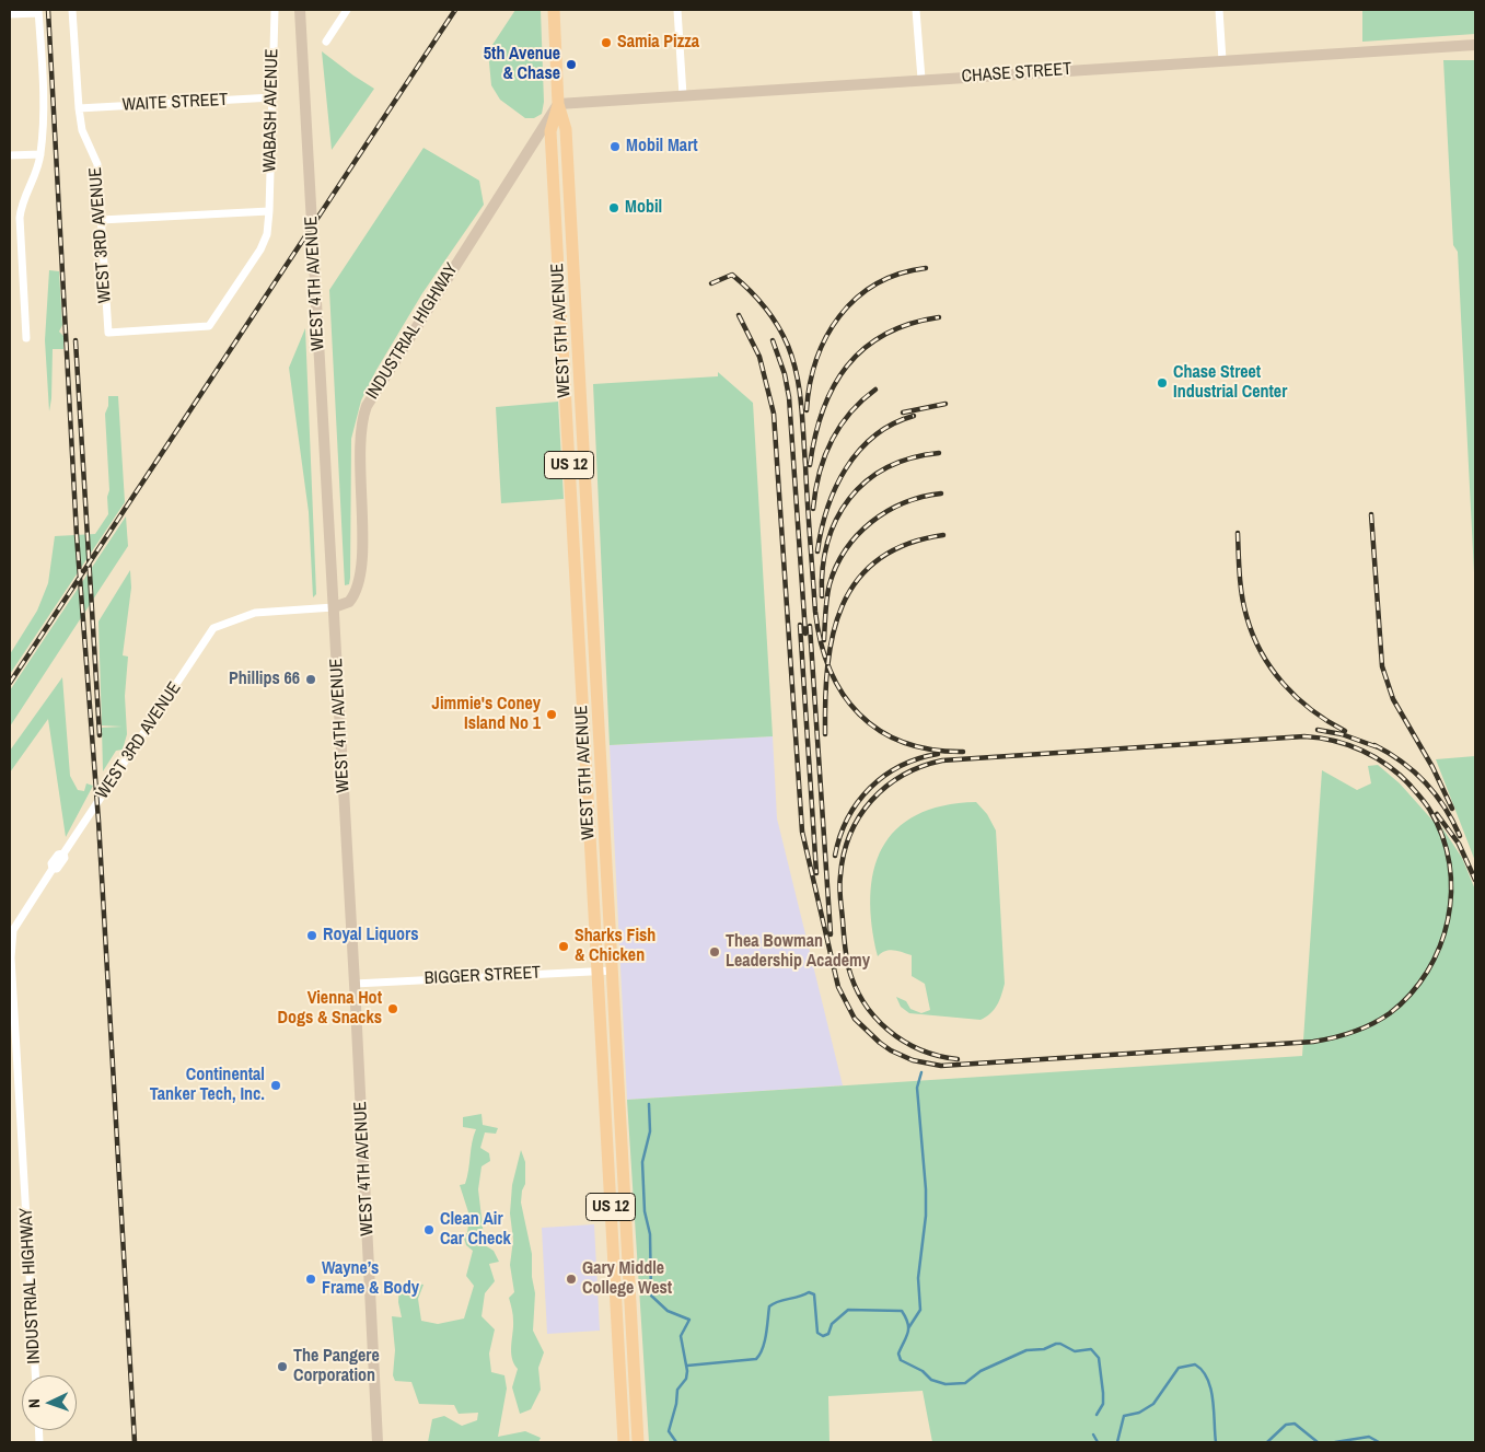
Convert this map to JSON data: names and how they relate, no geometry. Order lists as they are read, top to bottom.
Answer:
{
  "streets": {
    "main road": ["WEST 5TH AVENUE", "US 12"],
    "street": [
      "CHASE STREET",
      "WAITE STREET",
      "WABASH AVENUE",
      "WEST 3RD AVENUE",
      "WEST 4TH AVENUE",
      "INDUSTRIAL HIGHWAY",
      "BIGGER STREET"
    ]
  },
  "crossings": [
    ["CHASE STREET", "WEST 5TH AVENUE"],
    ["CHASE STREET", "INDUSTRIAL HIGHWAY"],
    ["WAITE STREET", "WABASH AVENUE"],
    ["WAITE STREET", "WEST 3RD AVENUE"],
    ["WABASH AVENUE", "WEST 3RD AVENUE"],
    ["WEST 3RD AVENUE", "WEST 4TH AVENUE"],
    ["WEST 3RD AVENUE", "INDUSTRIAL HIGHWAY"],
    ["WEST 4TH AVENUE", "INDUSTRIAL HIGHWAY"],
    ["WEST 4TH AVENUE", "BIGGER STREET"],
    ["WEST 5TH AVENUE", "INDUSTRIAL HIGHWAY"],
    ["WEST 5TH AVENUE", "BIGGER STREET"]
  ],
  "places": [
    "Samia Pizza",
    "5th Avenue & Chase",
    "Mobil Mart",
    "Mobil",
    "Chase Street Industrial Center",
    "Phillips 66",
    "Jimmie's Coney Island No 1",
    "Royal Liquors",
    "Sharks Fish & Chicken",
    "Thea Bowman Leadership Academy",
    "Vienna Hot Dogs & Snacks",
    "Continental Tanker Tech, Inc.",
    "Clean Air Car Check",
    "Wayne’s Frame & Body",
    "Gary Middle College West",
    "The Pangere Corporation"
  ],
  "north": "left"
}
